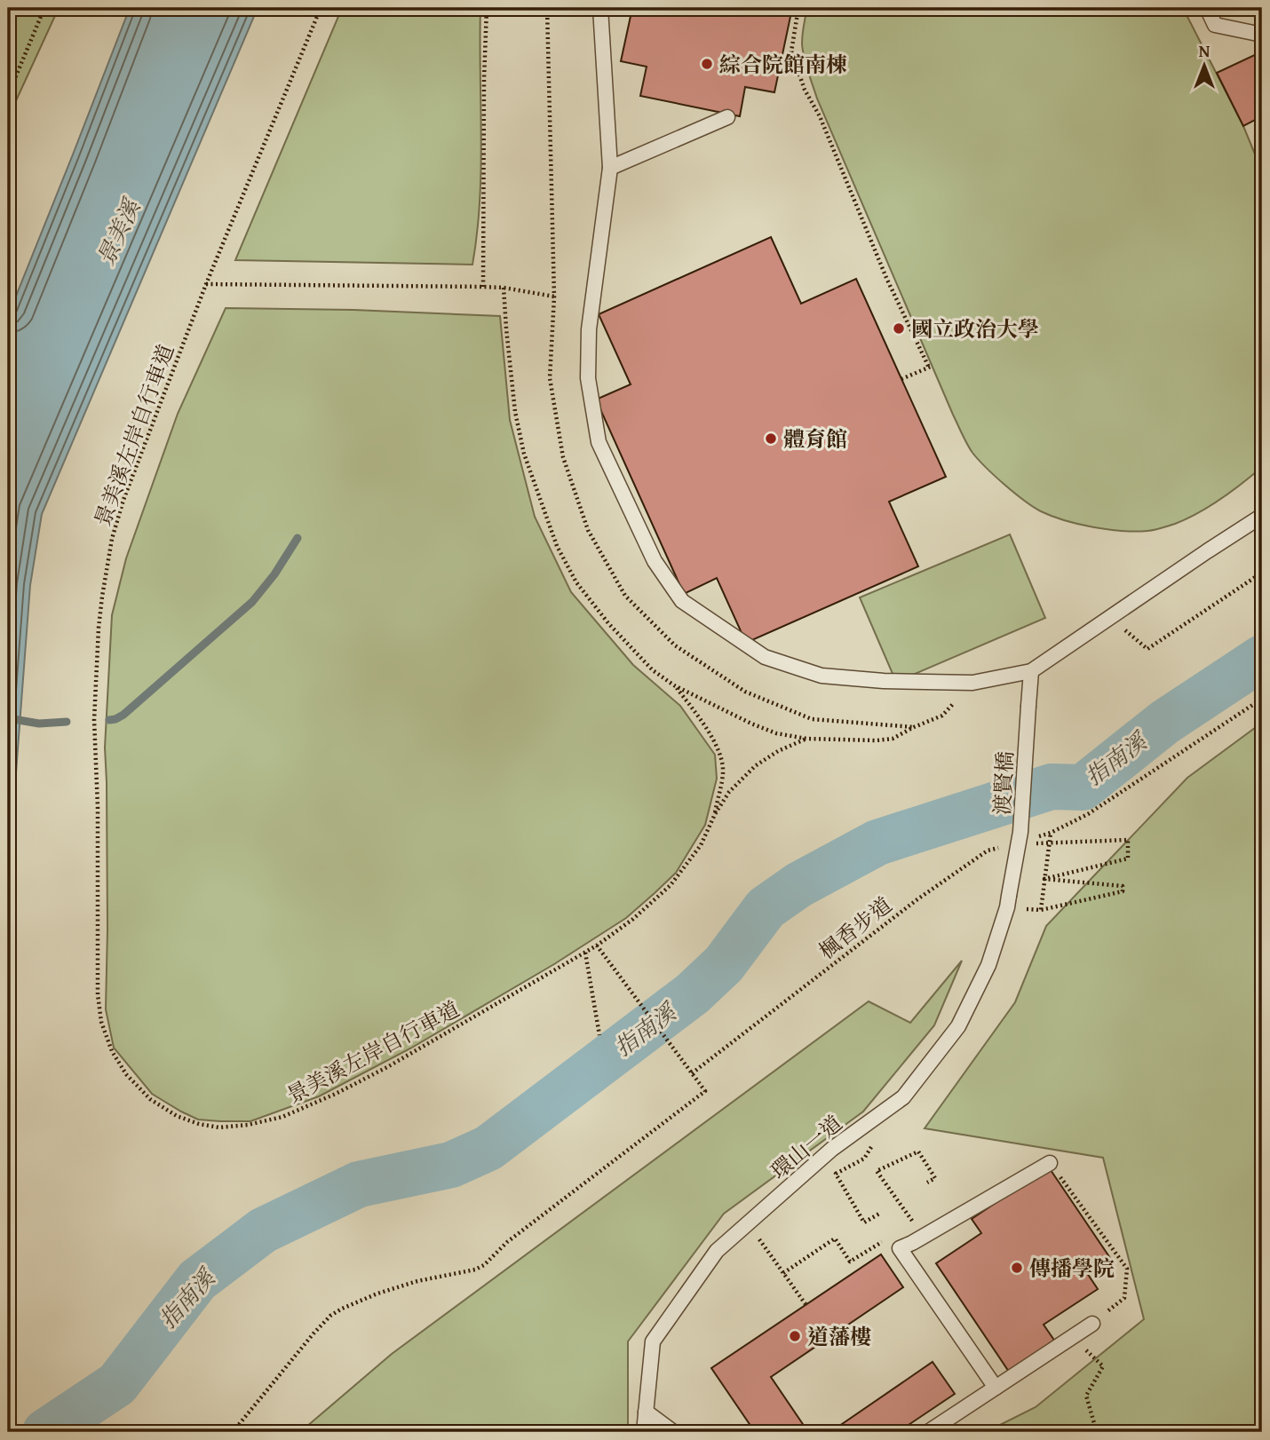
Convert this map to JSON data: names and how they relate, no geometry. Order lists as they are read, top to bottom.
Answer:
{
  "streets": {
    "lane": ["渡賢橋", "環山一道"],
    "path": ["景美溪左岸自行車道", "楓香步道"]
  },
  "crossings": [
    ["渡賢橋", "環山一道"]
  ],
  "water": ["景美溪", "指南溪"],
  "places": [
    "綜合院館南棟",
    "國立政治大學",
    "體育館",
    "傳播學院",
    "道藩樓"
  ],
  "north": "top"
}
